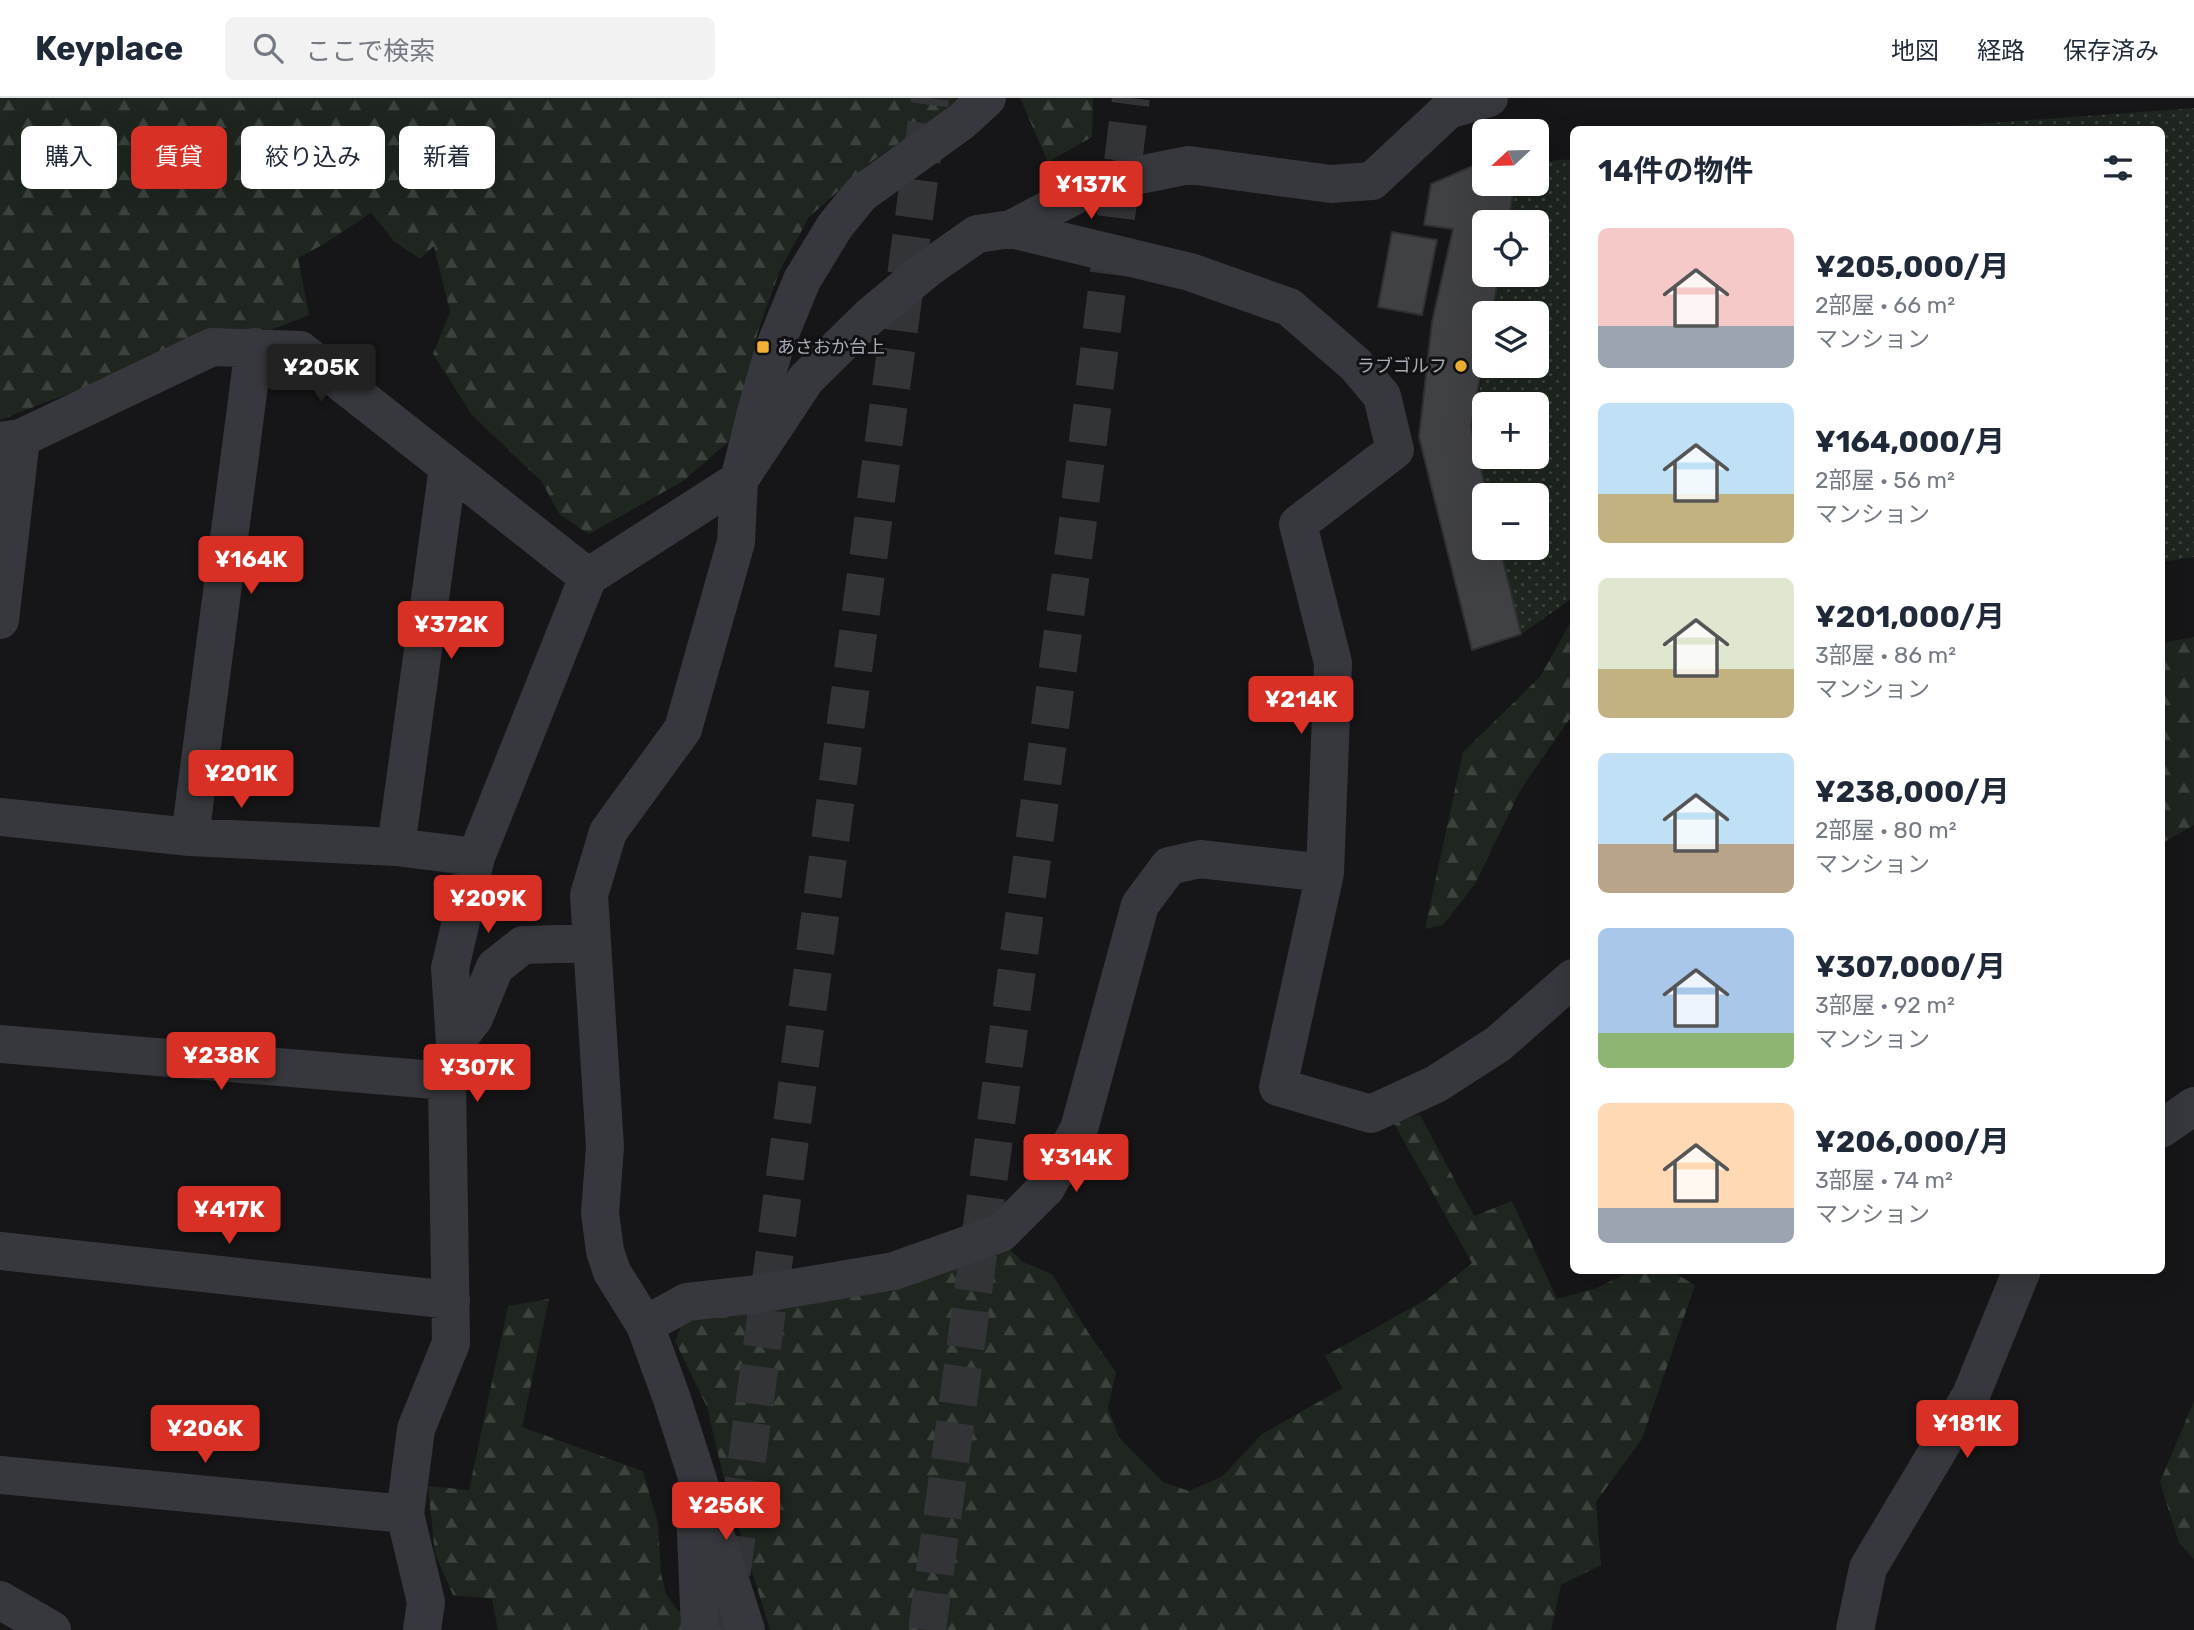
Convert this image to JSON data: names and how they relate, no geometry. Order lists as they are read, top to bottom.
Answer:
{
  "places": {
    "transit": ["あさおか台上"],
    "other": ["ラブゴルフ"]
  },
  "north": "left",
  "page": {
    "header": "Keyplace",
    "search": "ここで検索",
    "nav": ["地図", "経路", "保存済み"],
    "map_buttons": ["+", "−"],
    "chip": [
      "購入",
      "賃貸",
      "絞り込み",
      "新着"
    ],
    "heading": "14件の物件",
    "price": [
      "¥137K",
      "¥205K",
      "¥164K",
      "¥372K",
      "¥214K",
      "¥201K",
      "¥209K",
      "¥238K",
      "¥307K",
      "¥314K",
      "¥417K",
      "¥181K",
      "¥206K",
      "¥256K"
    ],
    "list": [
      {
        "name": "¥205,000/月",
        "note": "2部屋 · 66 m² · マンション"
      },
      {
        "name": "¥164,000/月",
        "note": "2部屋 · 56 m² · マンション"
      },
      {
        "name": "¥201,000/月",
        "note": "3部屋 · 86 m² · マンション"
      },
      {
        "name": "¥238,000/月",
        "note": "2部屋 · 80 m² · マンション"
      },
      {
        "name": "¥307,000/月",
        "note": "3部屋 · 92 m² · マンション"
      },
      {
        "name": "¥206,000/月",
        "note": "3部屋 · 74 m² · マンション"
      }
    ]
  }
}
